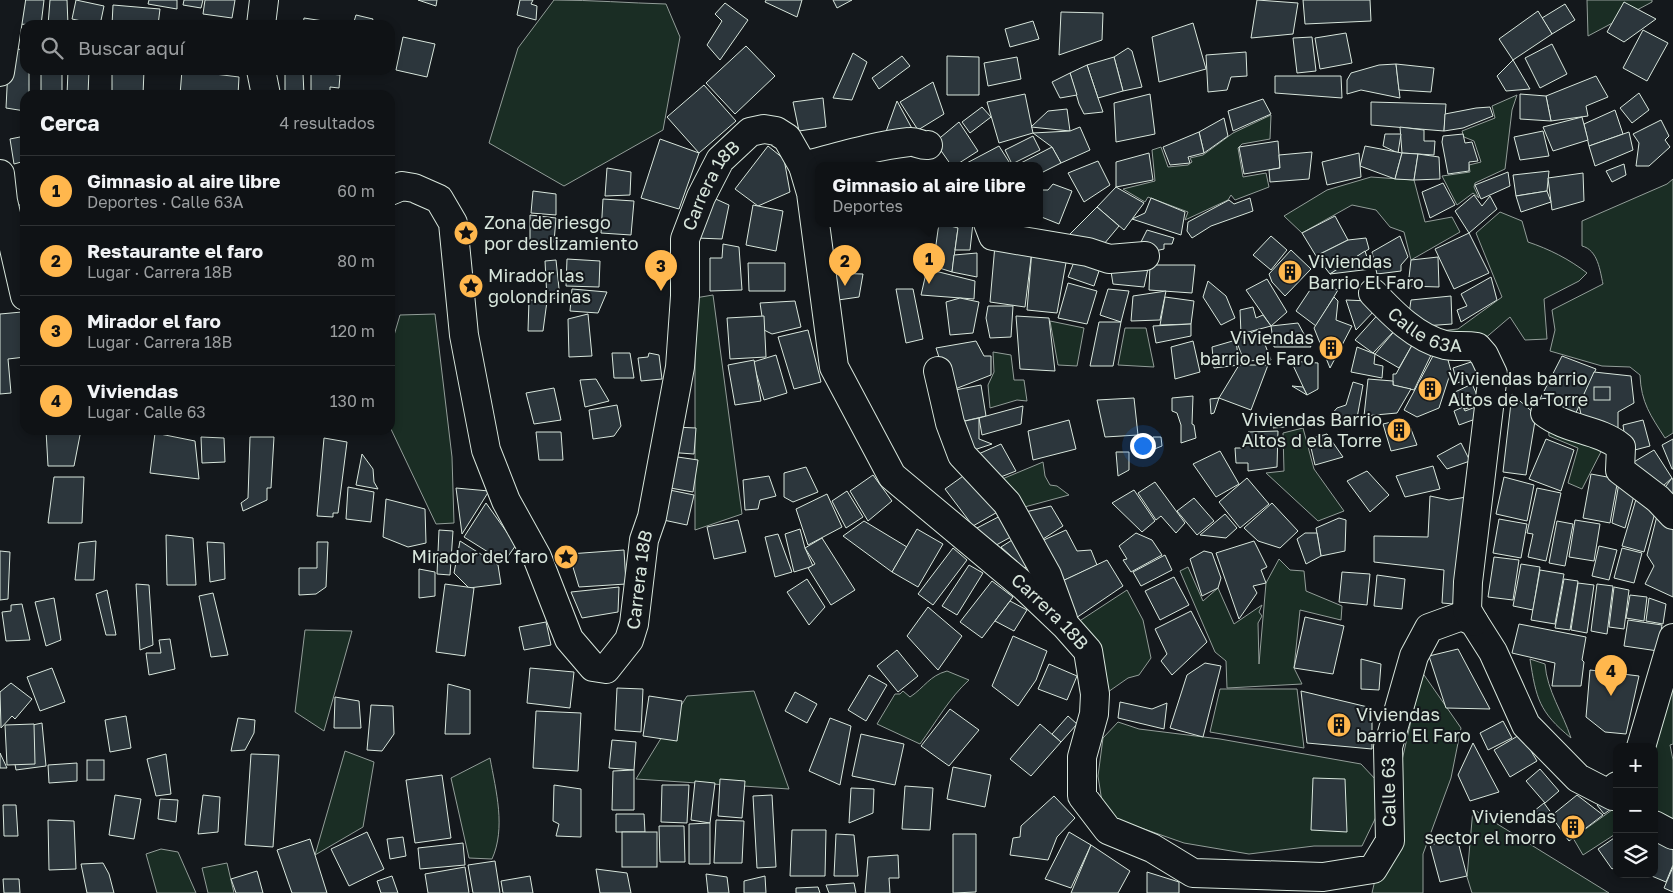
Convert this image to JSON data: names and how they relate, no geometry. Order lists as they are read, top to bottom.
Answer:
{
  "streets": {
    "street": ["Carrera 18B", "Calle 63A", "Calle 63"]
  },
  "crossings": [
    ["Carrera 18B", "Calle 63"],
    ["Calle 63A", "Calle 63"]
  ],
  "places": {
    "place": ["Zona de riesgo por deslizamiento", "Mirador las golondrinas", "Mirador del faro"],
    "building": [
      "Viviendas Barrio El Faro",
      "Viviendas barrio el Faro",
      "Viviendas barrio Altos de la Torre",
      "Viviendas Barrio Altos d ela Torre",
      "Viviendas barrio El Faro",
      "Viviendas sector el morro"
    ]
  },
  "page": {
    "search": "Buscar aquí",
    "heading": ["Cerca", "4 resultados"],
    "list": [
      {
        "mark": "1",
        "name": "Gimnasio al aire libre",
        "note": "Deportes · Calle 63A",
        "value": "60 m"
      },
      {
        "mark": "2",
        "name": "Restaurante el faro",
        "note": "Lugar · Carrera 18B",
        "value": "80 m"
      },
      {
        "mark": "3",
        "name": "Mirador el faro",
        "note": "Lugar · Carrera 18B",
        "value": "120 m"
      },
      {
        "mark": "4",
        "name": "Viviendas",
        "note": "Lugar · Calle 63",
        "value": "130 m"
      }
    ],
    "popup": ["Gimnasio al aire libre", "Deportes"],
    "pins": [
      "1",
      "2",
      "3",
      "4"
    ],
    "map_buttons": ["+", "−"]
  }
}
